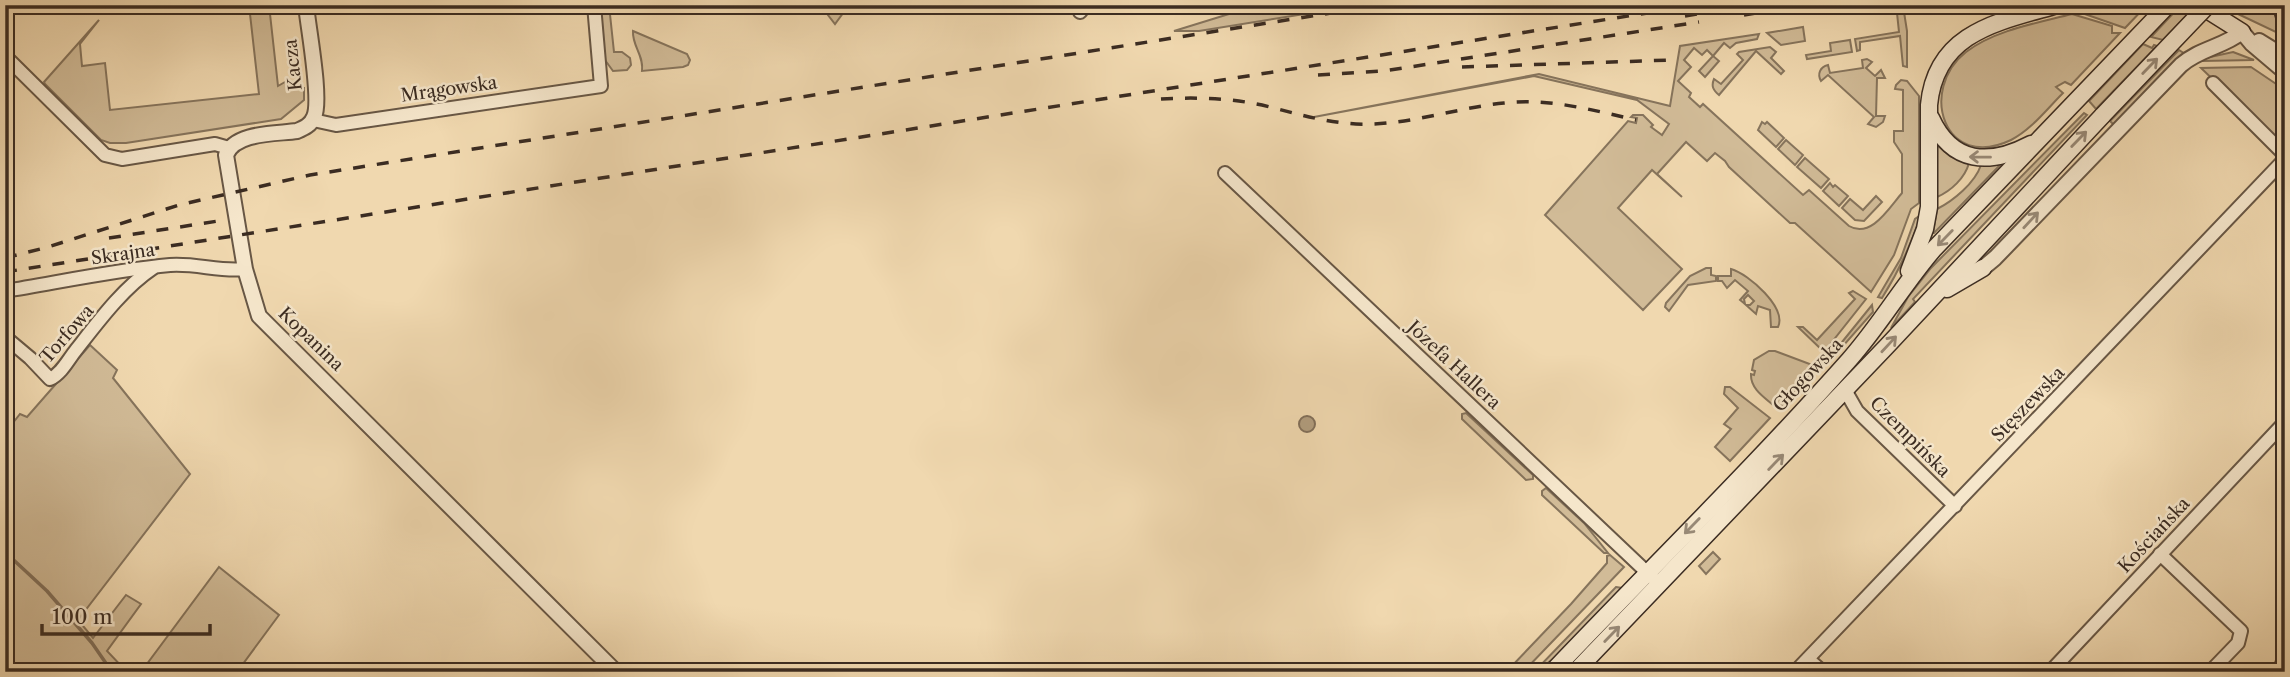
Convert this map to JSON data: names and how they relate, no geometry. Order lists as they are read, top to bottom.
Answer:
{
  "streets": {
    "main road": ["Głogowska"],
    "street": [
      "Kacza",
      "Mrągowska",
      "Skrajna",
      "Torfowa",
      "Kopanina",
      "Józefa Hallera",
      "Stęszewska",
      "Czempińska",
      "Kościańska"
    ]
  },
  "crossings": [
    ["Kacza", "Mrągowska"],
    ["Mrągowska", "Kopanina"],
    ["Skrajna", "Torfowa"],
    ["Skrajna", "Kopanina"],
    ["Józefa Hallera", "Głogowska"],
    ["Głogowska", "Czempińska"],
    ["Stęszewska", "Czempińska"]
  ],
  "scale_bar": "100 m"
}
